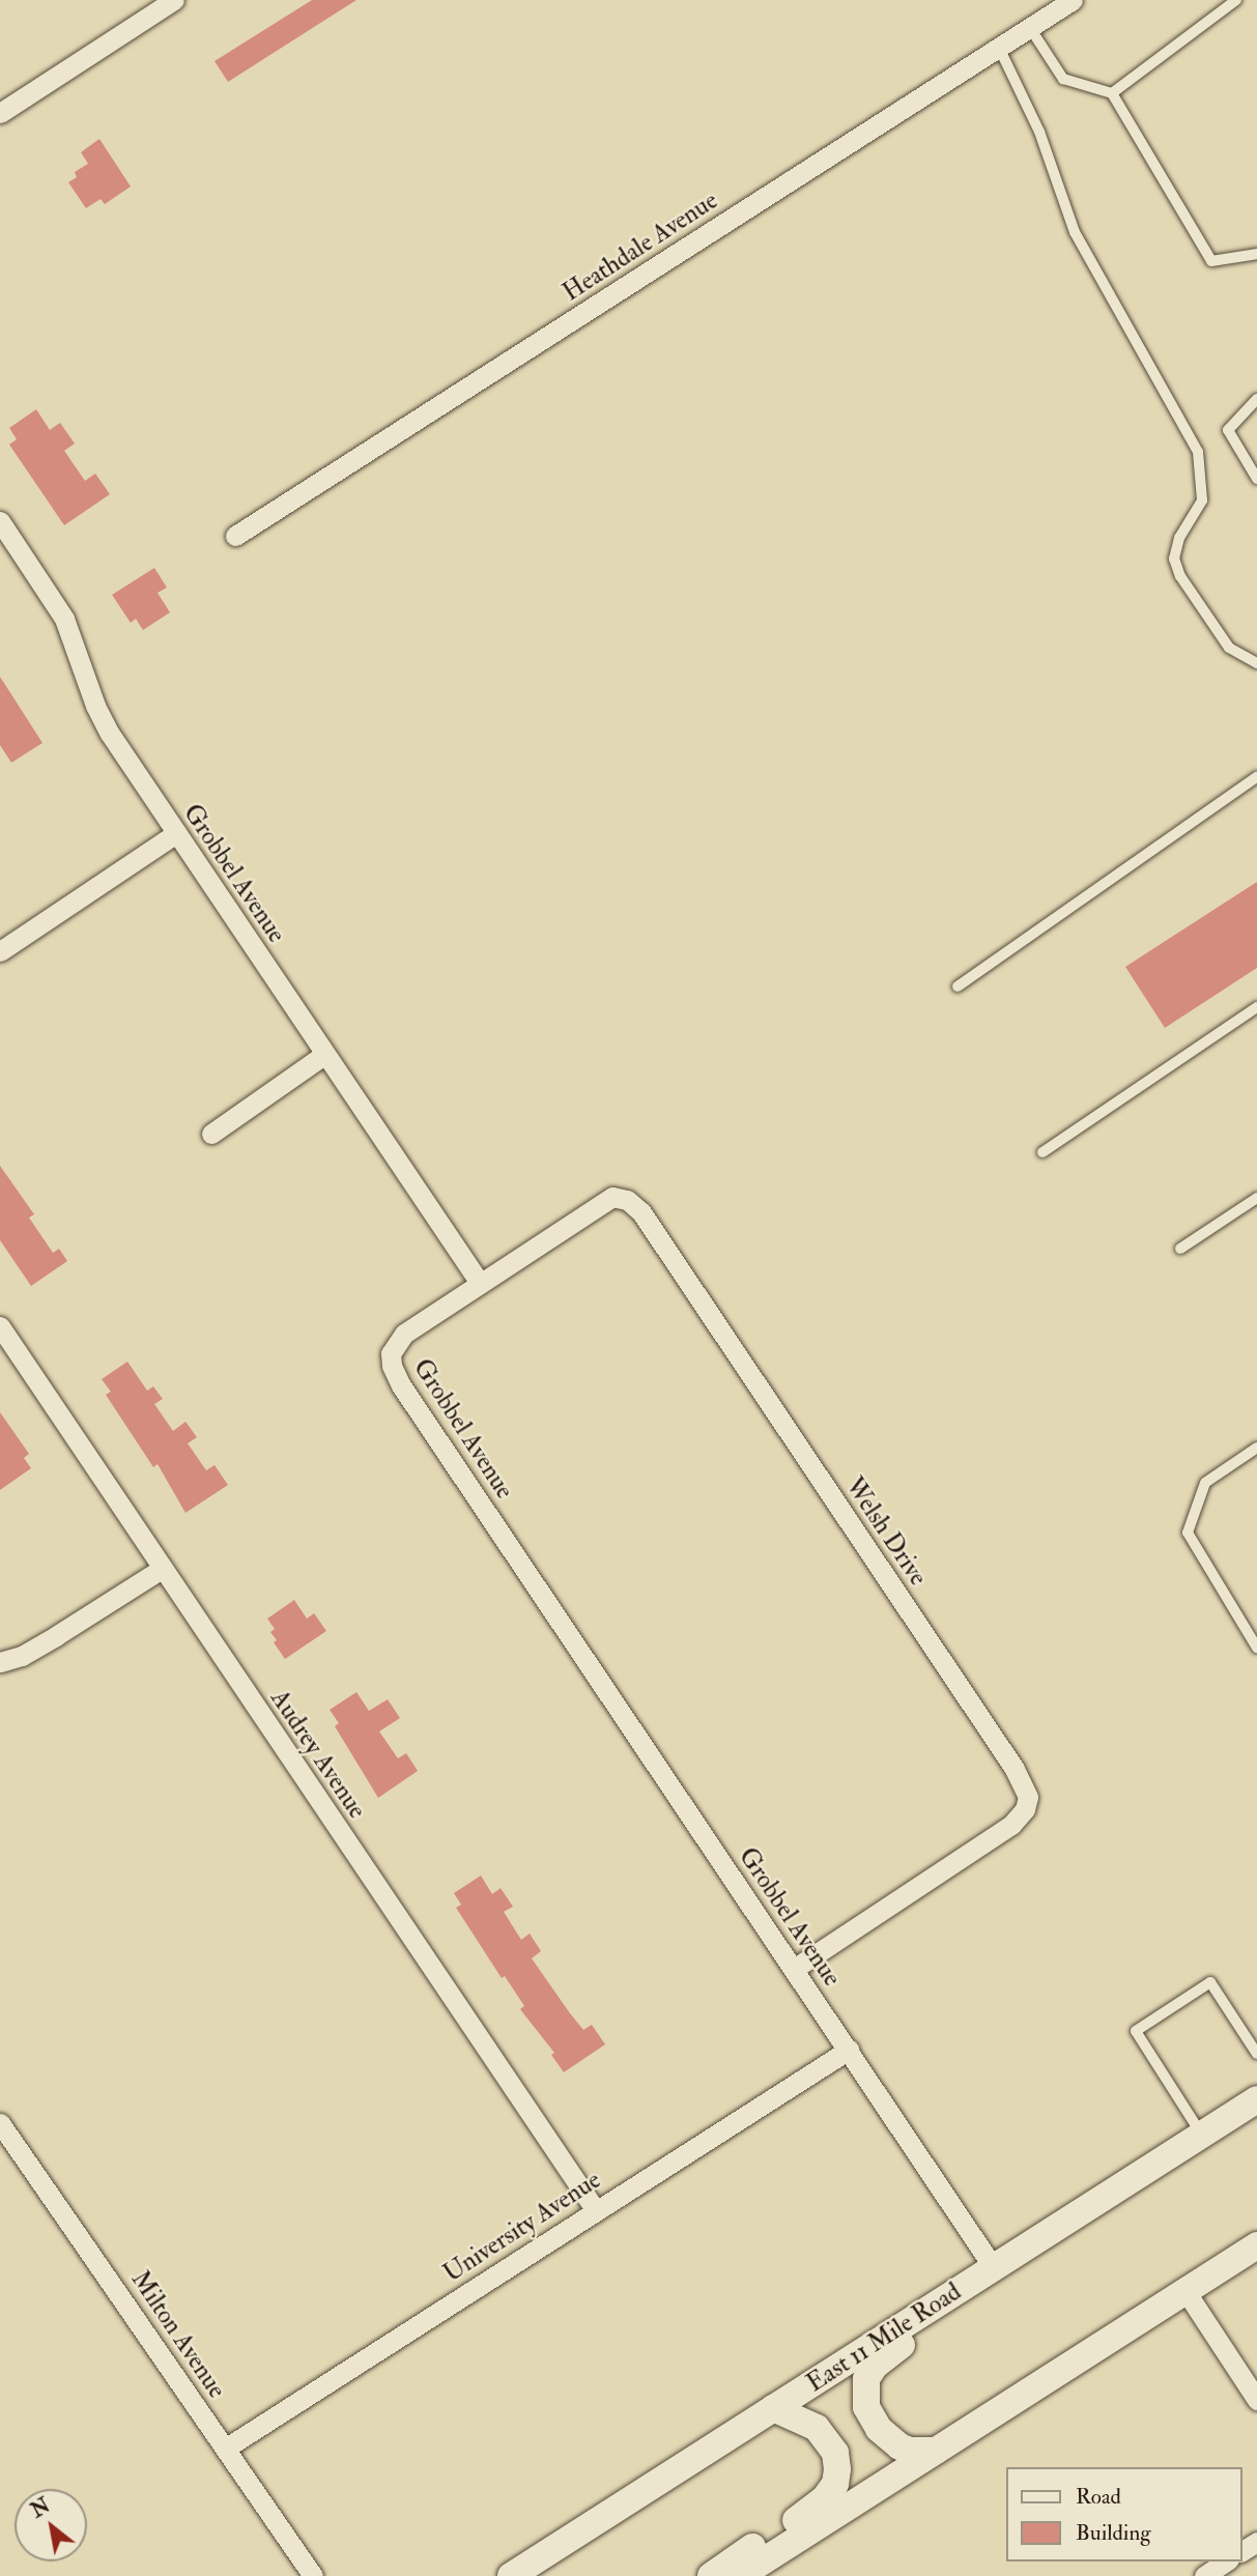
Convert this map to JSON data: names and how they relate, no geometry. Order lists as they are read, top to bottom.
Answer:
{
  "streets": {
    "main road": ["East 11 Mile Road"],
    "street": [
      "Heathdale Avenue",
      "Grobbel Avenue",
      "Welsh Drive",
      "Audrey Avenue",
      "University Avenue",
      "Milton Avenue"
    ]
  },
  "crossings": [
    ["Grobbel Avenue", "Welsh Drive"],
    ["Grobbel Avenue", "University Avenue"],
    ["Grobbel Avenue", "East 11 Mile Road"],
    ["Audrey Avenue", "University Avenue"],
    ["University Avenue", "Milton Avenue"]
  ],
  "legend": ["Road", "Building"],
  "north": "top left"
}
